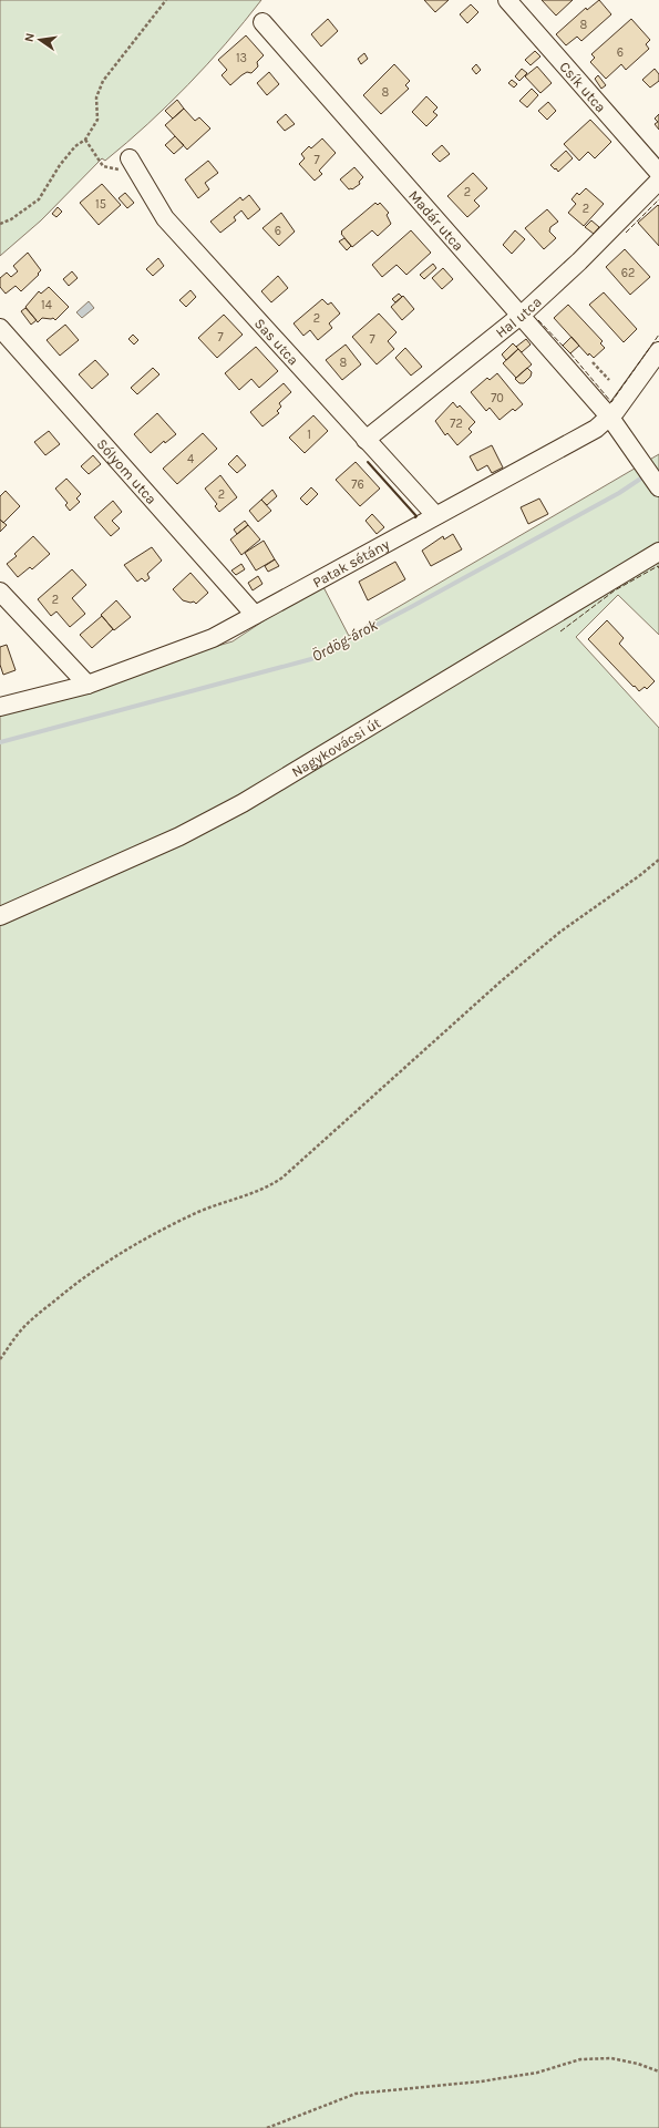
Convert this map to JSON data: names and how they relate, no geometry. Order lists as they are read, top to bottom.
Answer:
{
  "streets": {
    "street": [
      "Csík utca",
      "Madár utca",
      "Hal utca",
      "Sas utca",
      "Sólyom utca",
      "Patak sétány",
      "Nagykovácsi út"
    ]
  },
  "crossings": [
    ["Madár utca", "Hal utca"],
    ["Madár utca", "Patak sétány"],
    ["Hal utca", "Sas utca"],
    ["Sas utca", "Patak sétány"],
    ["Sólyom utca", "Patak sétány"]
  ],
  "water": ["Ördög-árok"],
  "house_numbers": [
    "8",
    "6",
    "13",
    "8",
    "7",
    "2",
    "15",
    "2",
    "6",
    "62",
    "14",
    "2",
    "7",
    "7",
    "8",
    "70",
    "72",
    "1",
    "4",
    "76",
    "2",
    "2"
  ],
  "north": "left"
}
